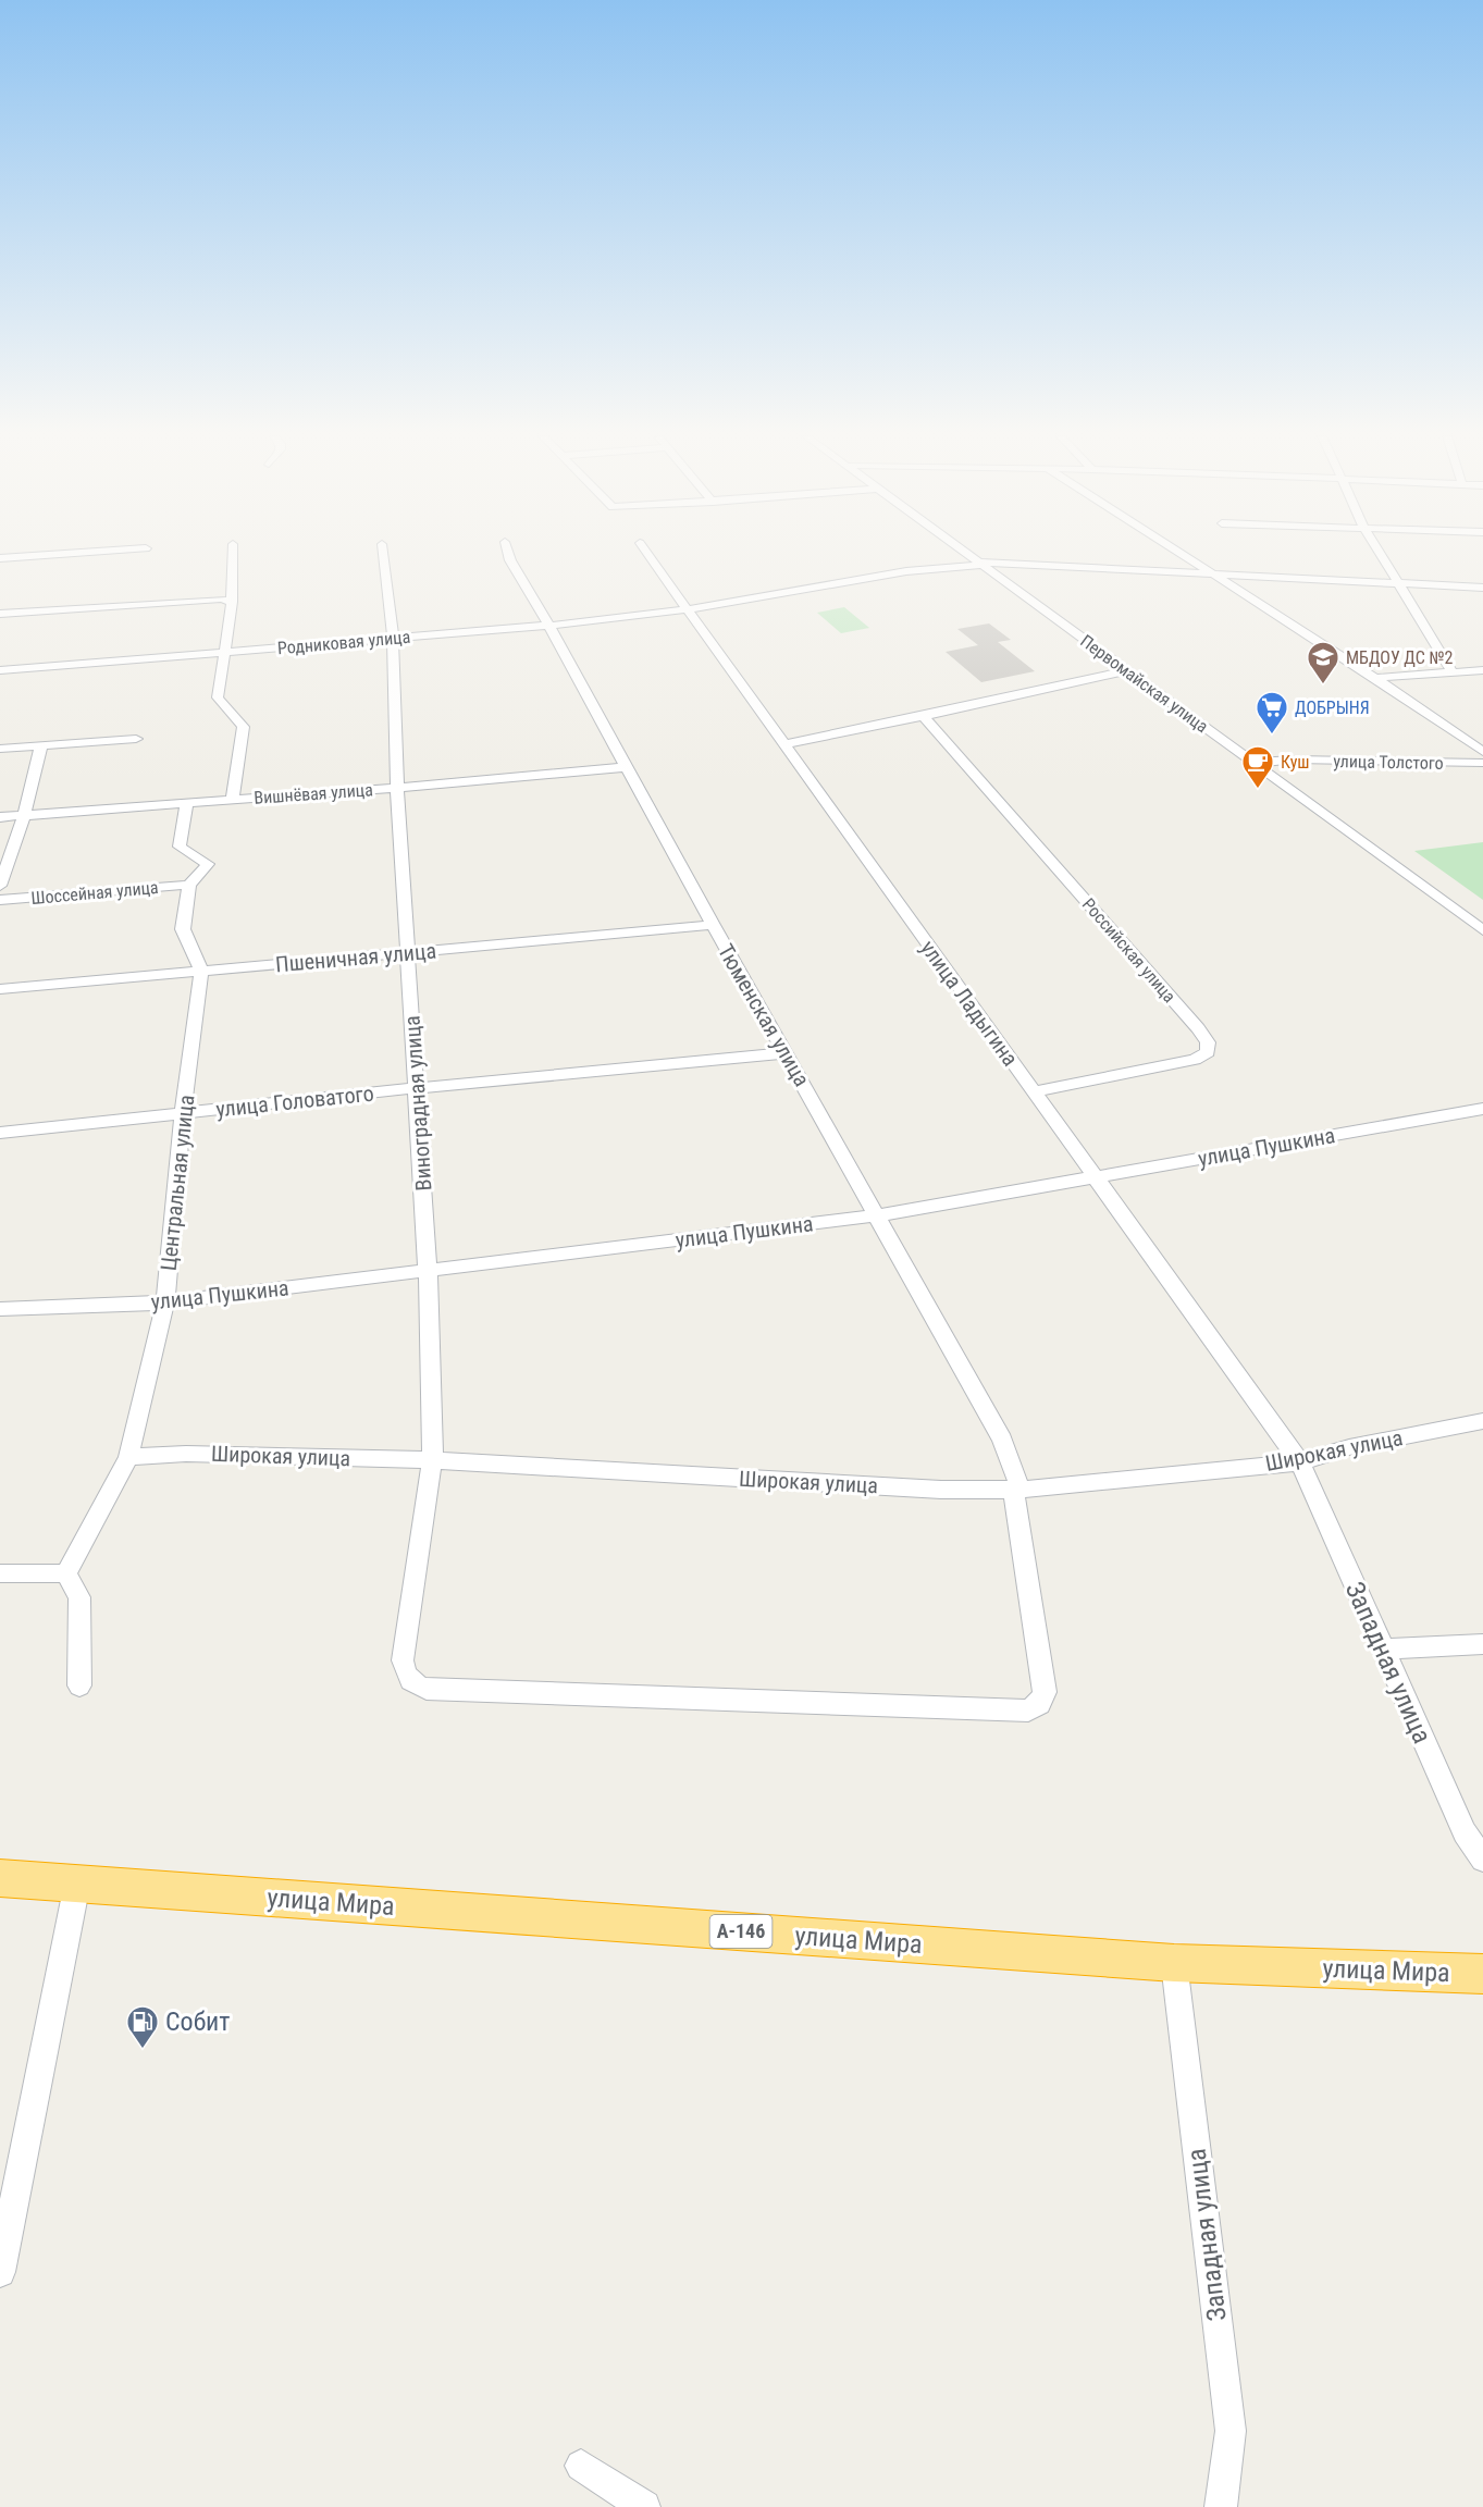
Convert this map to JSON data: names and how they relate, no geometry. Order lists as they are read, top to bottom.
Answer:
{
  "streets": {
    "highway": ["улица Мира", "А-146"],
    "street": [
      "Родниковая улица",
      "Первомайская улица",
      "улица Толстого",
      "Вишнёвая улица",
      "Шоссейная улица",
      "Российская улица",
      "Пшеничная улица",
      "улица Ладыгина",
      "Тюменская улица",
      "улица Головатого",
      "Виноградная улица",
      "улица Пушкина",
      "Центральная улица",
      "Широкая улица",
      "Западная улица"
    ]
  },
  "crossings": [
    ["Родниковая улица", "Первомайская улица"],
    ["Родниковая улица", "улица Ладыгина"],
    ["Родниковая улица", "Тюменская улица"],
    ["Родниковая улица", "Виноградная улица"],
    ["Первомайская улица", "улица Толстого"],
    ["Вишнёвая улица", "Тюменская улица"],
    ["Вишнёвая улица", "Виноградная улица"],
    ["Российская улица", "улица Ладыгина"],
    ["Пшеничная улица", "Тюменская улица"],
    ["Пшеничная улица", "Виноградная улица"],
    ["Пшеничная улица", "Центральная улица"],
    ["улица Ладыгина", "улица Пушкина"],
    ["улица Ладыгина", "Широкая улица"],
    ["улица Ладыгина", "Западная улица"],
    ["Тюменская улица", "улица Головатого"],
    ["Тюменская улица", "Виноградная улица"],
    ["Тюменская улица", "улица Пушкина"],
    ["Тюменская улица", "Широкая улица"],
    ["улица Головатого", "Виноградная улица"],
    ["улица Головатого", "Центральная улица"],
    ["Виноградная улица", "улица Пушкина"],
    ["Виноградная улица", "Широкая улица"],
    ["улица Пушкина", "Центральная улица"],
    ["Центральная улица", "Широкая улица"],
    ["Широкая улица", "Западная улица"],
    ["Западная улица", "улица Мира"]
  ],
  "places": {
    "school or university": ["МБДОУ ДС №2"],
    "supermarket": ["ДОБРЫНЯ"],
    "cafe": ["Куш"],
    "fuel station": ["Собит"]
  }
}
